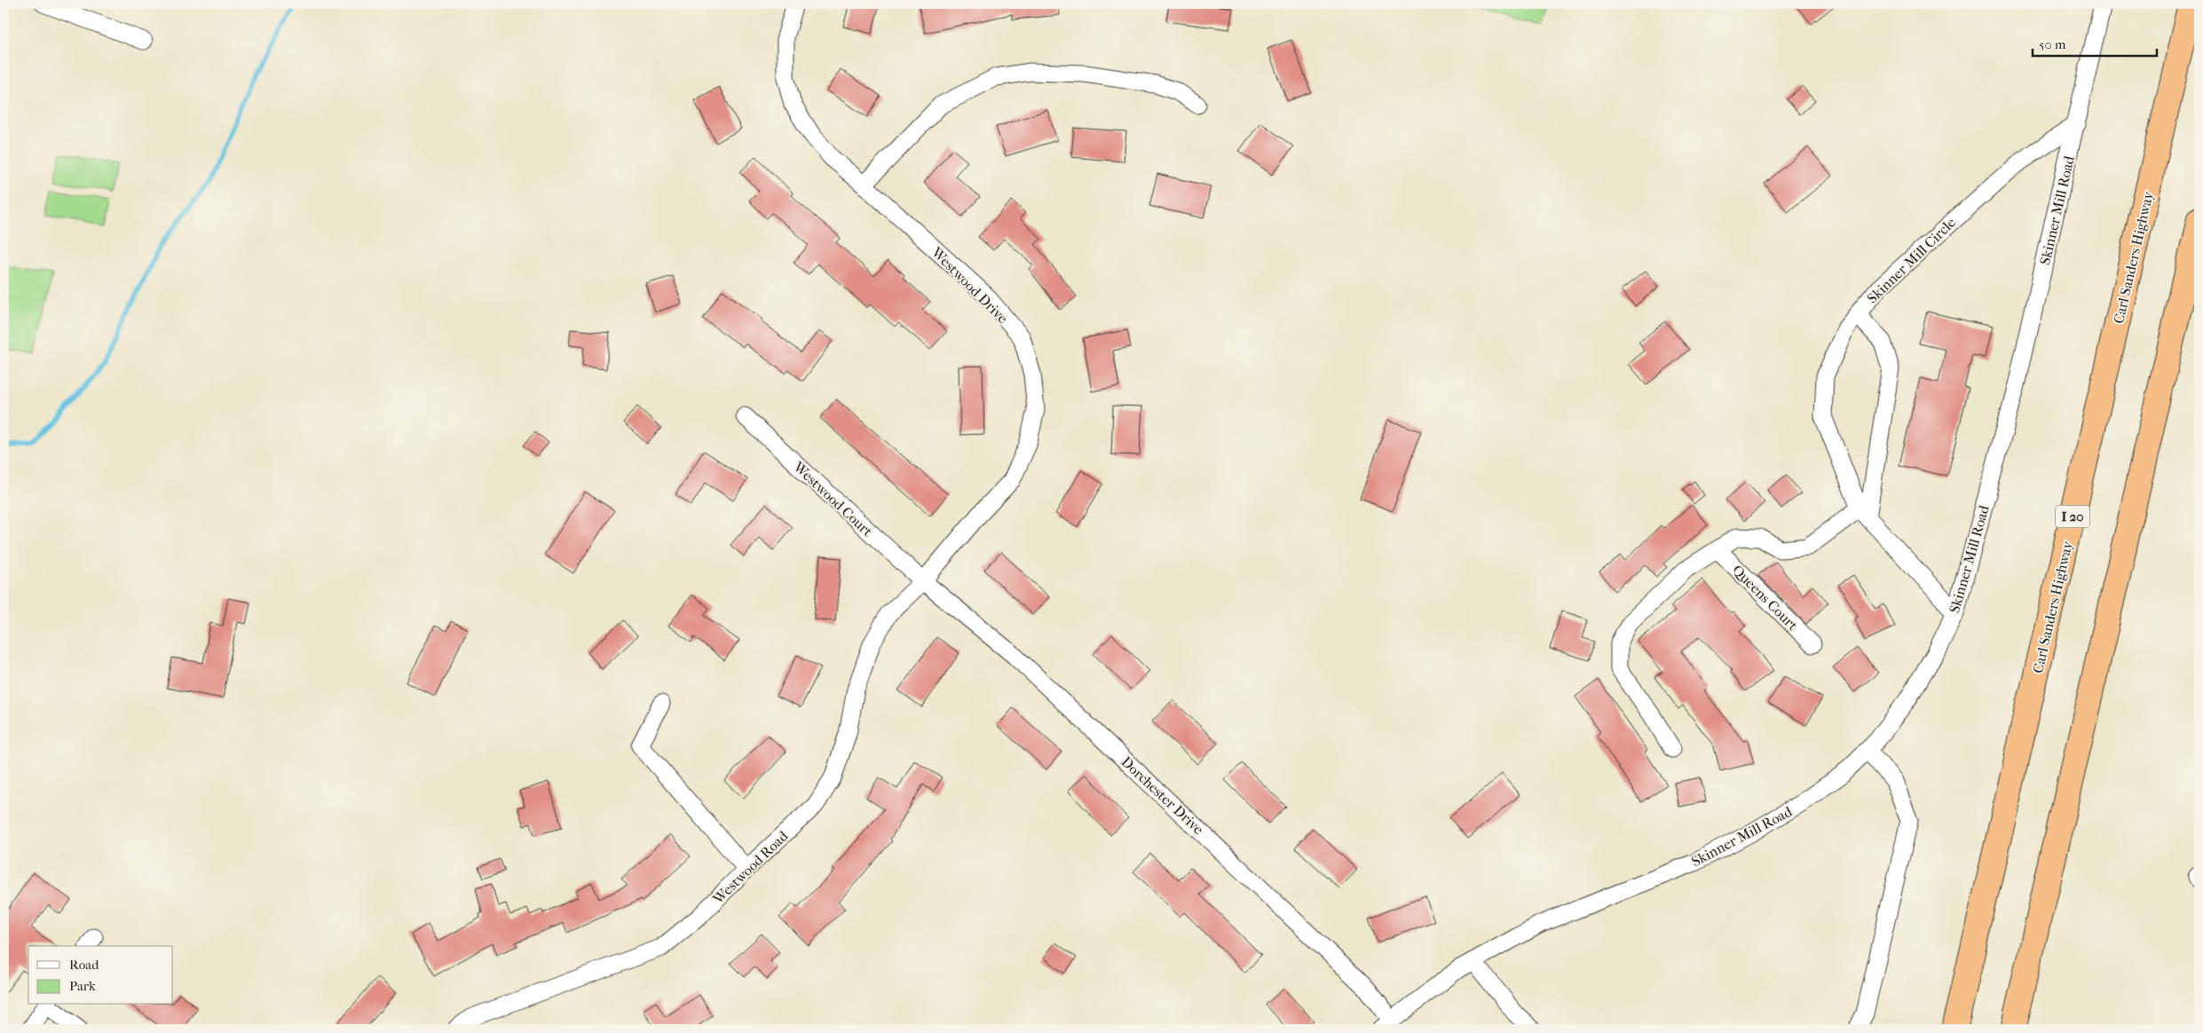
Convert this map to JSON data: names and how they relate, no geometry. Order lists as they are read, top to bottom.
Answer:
{
  "streets": {
    "highway": ["Carl Sanders Highway", "I 20"],
    "street": [
      "Skinner Mill Road",
      "Skinner Mill Circle",
      "Westwood Drive",
      "Westwood Court",
      "Queens Court",
      "Dorchester Drive",
      "Westwood Road"
    ]
  },
  "crossings": [
    ["Skinner Mill Road", "Skinner Mill Circle"],
    ["Skinner Mill Road", "Dorchester Drive"],
    ["Westwood Drive", "Westwood Court"],
    ["Westwood Drive", "Dorchester Drive"],
    ["Westwood Drive", "Westwood Road"],
    ["Westwood Court", "Dorchester Drive"],
    ["Westwood Court", "Westwood Road"],
    ["Dorchester Drive", "Westwood Road"]
  ],
  "legend": ["Road", "Park"],
  "scale_bar": "50 m"
}
